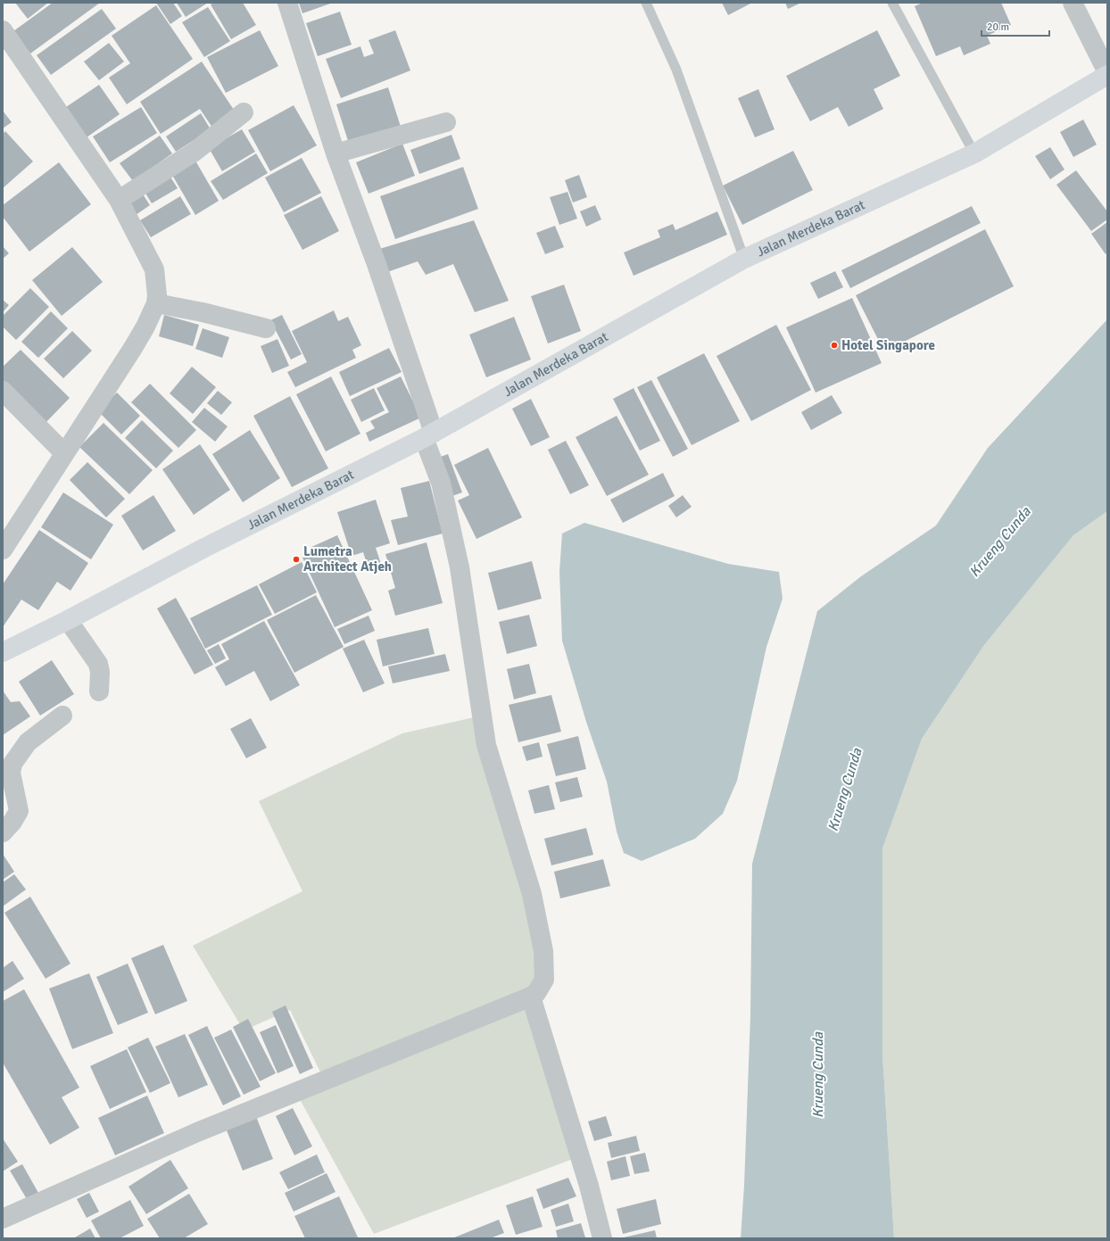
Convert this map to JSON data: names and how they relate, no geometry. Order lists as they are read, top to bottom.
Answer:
{
  "streets": {
    "main road": ["Jalan Merdeka Barat"]
  },
  "water": ["Krueng Cunda"],
  "places": ["Hotel Singapore", "Lumetra Architect Atjeh"],
  "scale_bar": "20 m"
}
